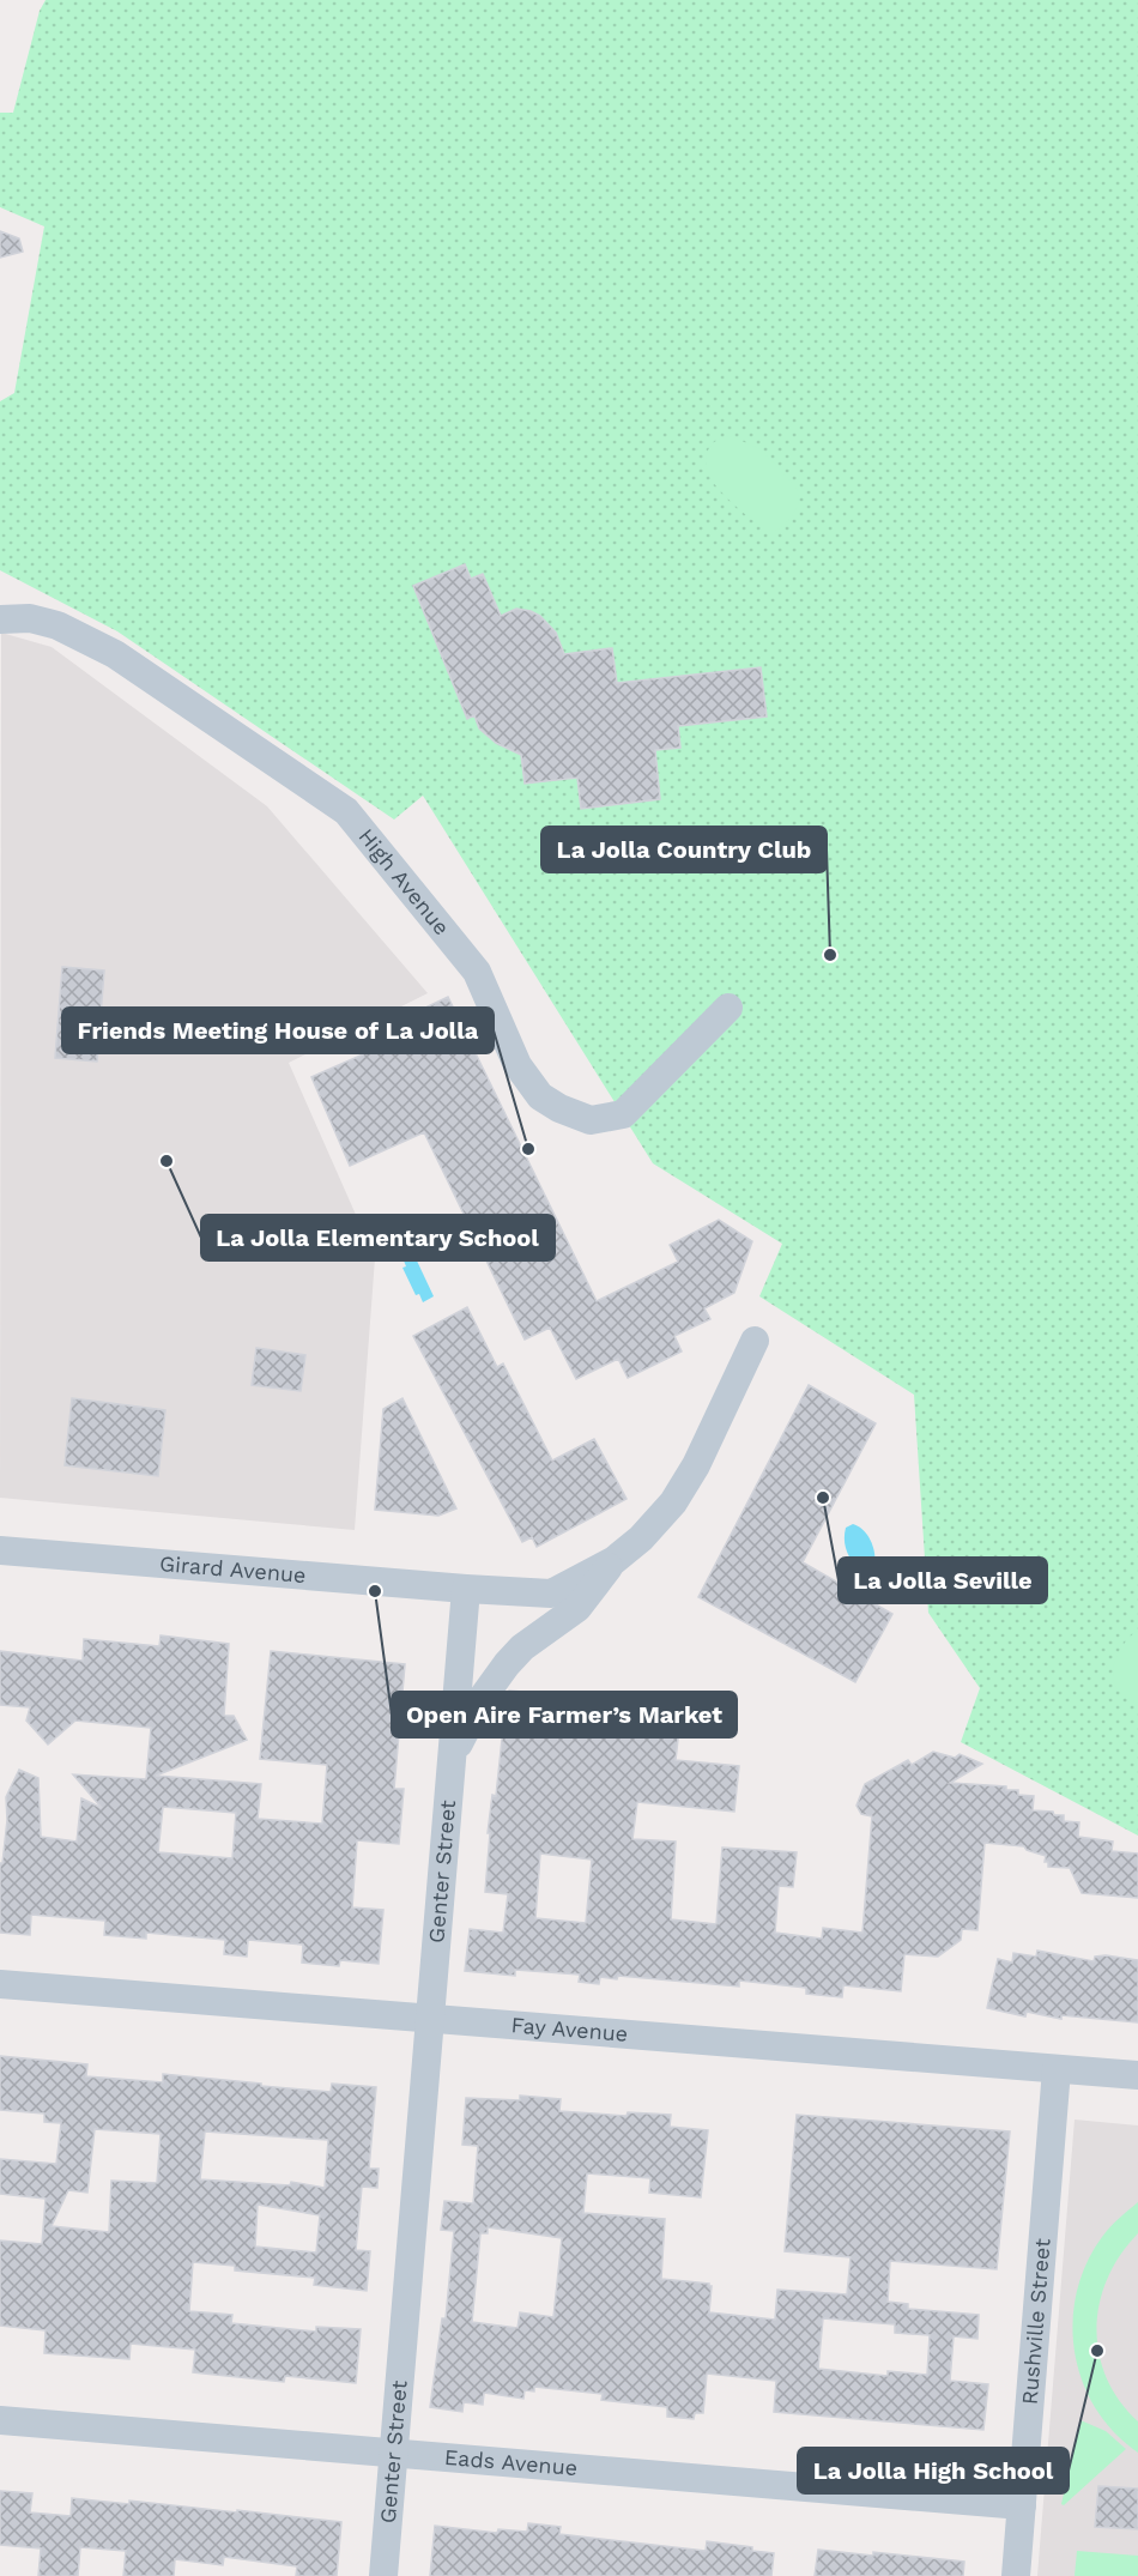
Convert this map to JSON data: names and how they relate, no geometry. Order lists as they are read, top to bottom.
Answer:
{
  "streets": {
    "street": [
      "High Avenue",
      "Girard Avenue",
      "Genter Street",
      "Fay Avenue",
      "Rushville Street",
      "Eads Avenue"
    ]
  },
  "crossings": [
    ["Girard Avenue", "Genter Street"],
    ["Genter Street", "Fay Avenue"],
    ["Genter Street", "Eads Avenue"],
    ["Fay Avenue", "Rushville Street"],
    ["Rushville Street", "Eads Avenue"]
  ],
  "places": [
    "La Jolla Country Club",
    "Friends Meeting House of La Jolla",
    "La Jolla Elementary School",
    "La Jolla Seville",
    "Open Aire Farmer’s Market",
    "La Jolla High School"
  ]
}
